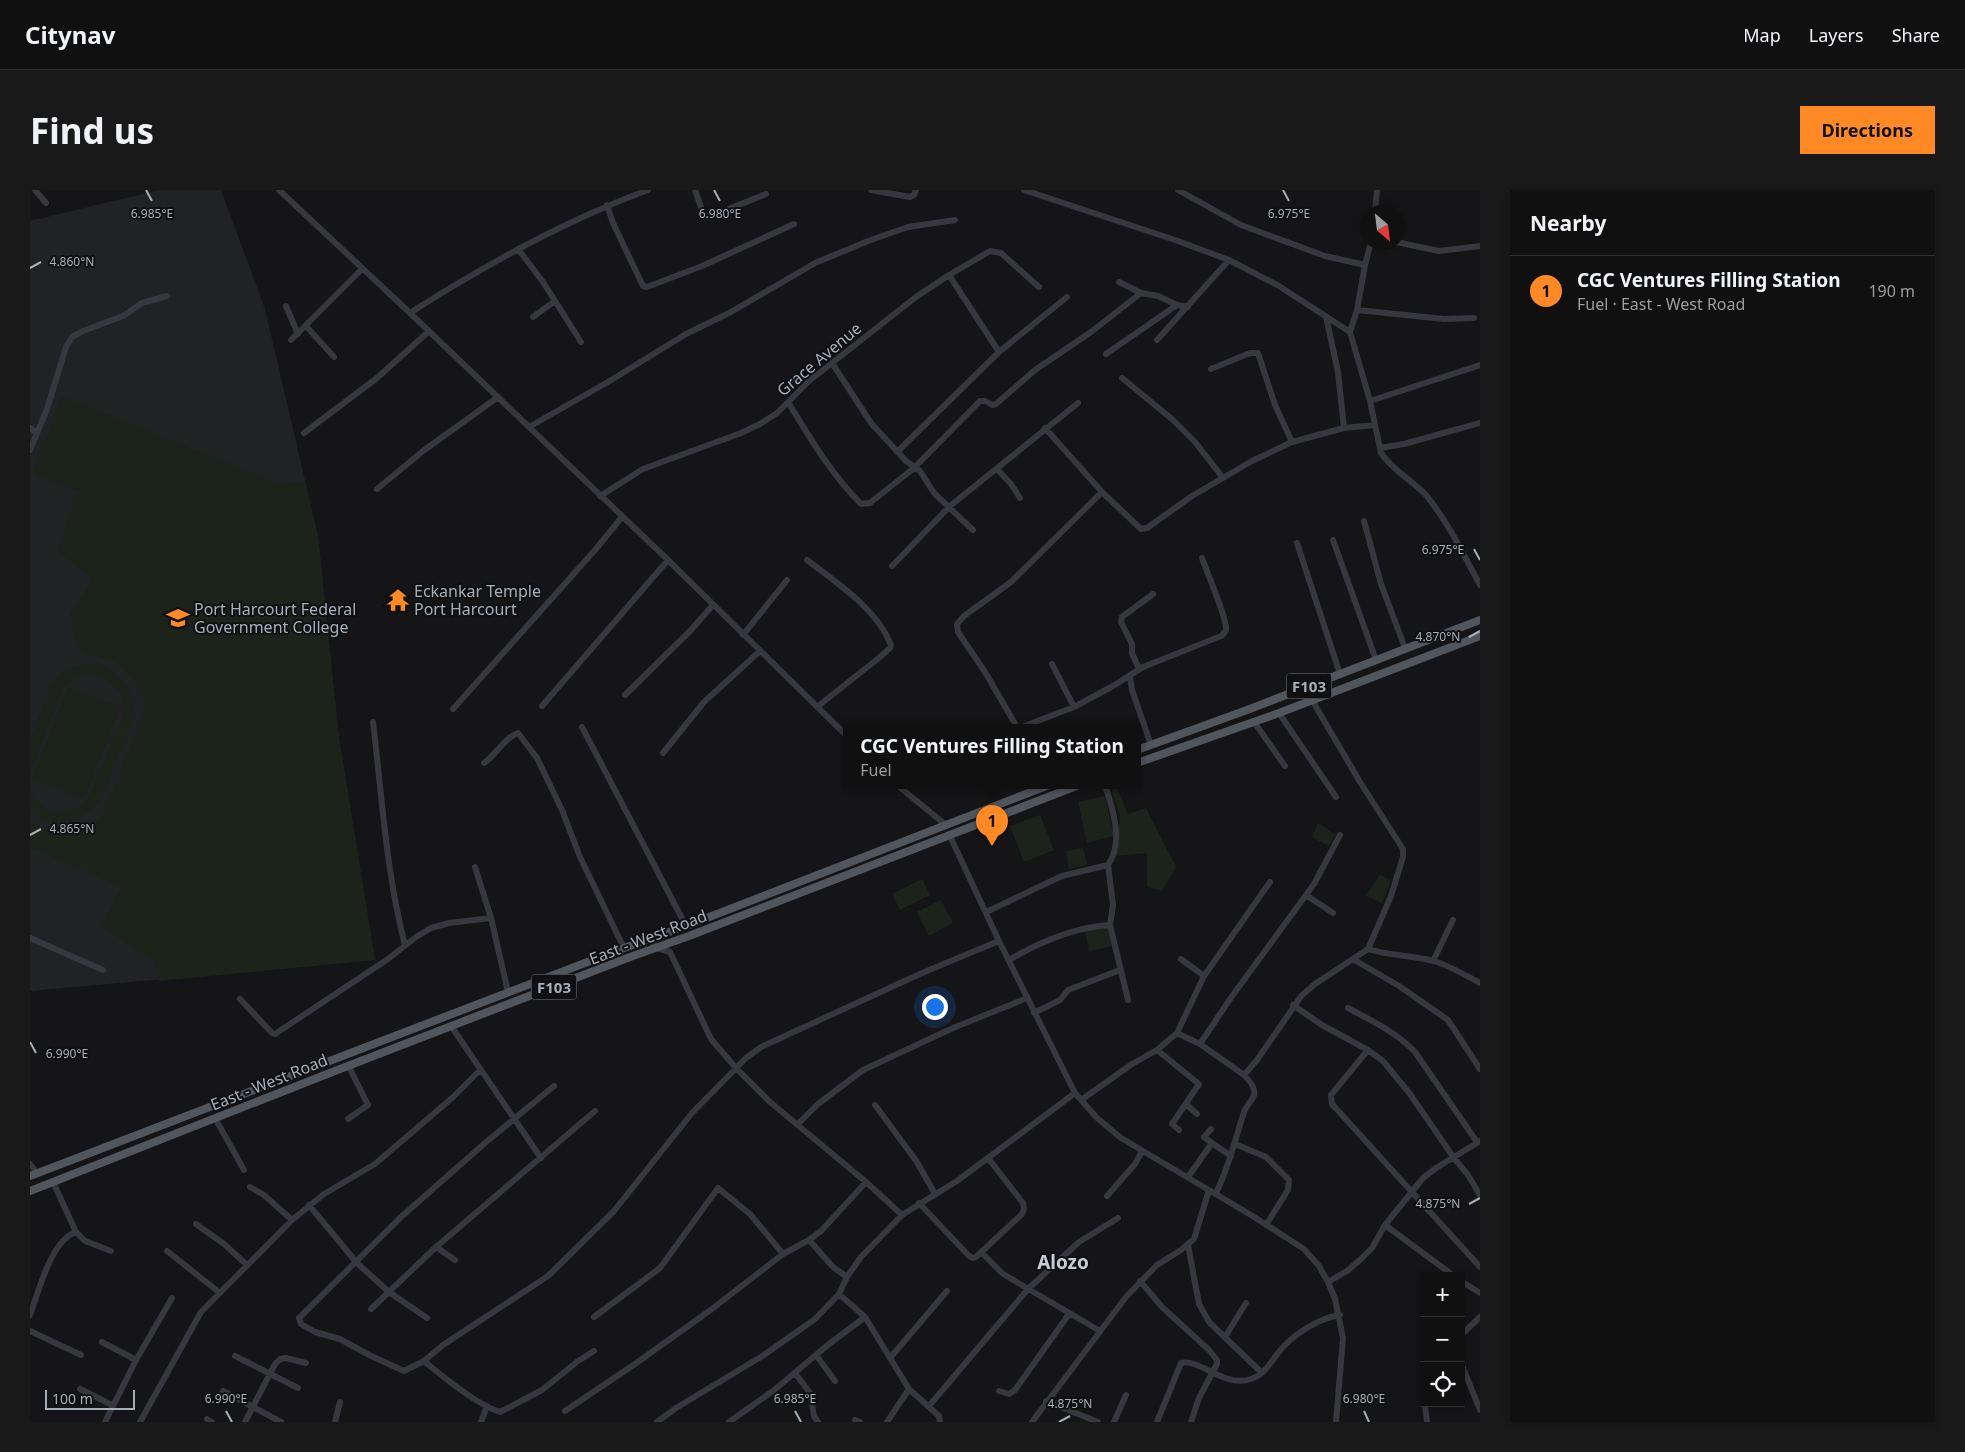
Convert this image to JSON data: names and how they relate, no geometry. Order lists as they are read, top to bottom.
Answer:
{
  "streets": {
    "main road": ["F103", "East - West Road"],
    "street": ["Grace Avenue"]
  },
  "districts": ["Alozo"],
  "places": {
    "temple": ["Eckankar Temple Port Harcourt"],
    "school or university": ["Port Harcourt Federal Government College"]
  },
  "scale_bar": "100 m",
  "north": "bottom right",
  "page": {
    "header": "Citynav",
    "nav": ["Map", "Layers", "Share"],
    "buttons": "Directions",
    "title": "Find us",
    "heading": "Nearby",
    "list": [
      {
        "mark": "1",
        "name": "CGC Ventures Filling Station",
        "note": "Fuel · East - West Road",
        "value": "190 m"
      }
    ],
    "popup": ["CGC Ventures Filling Station", "Fuel"],
    "pins": "1",
    "map_buttons": ["+", "−"],
    "scale": "100 m"
  },
  "coordinates": [
    "6.985°E",
    "6.980°E",
    "6.975°E",
    "4.860°N",
    "4.870°N",
    "4.865°N",
    "6.990°E",
    "4.875°N"
  ]
}
